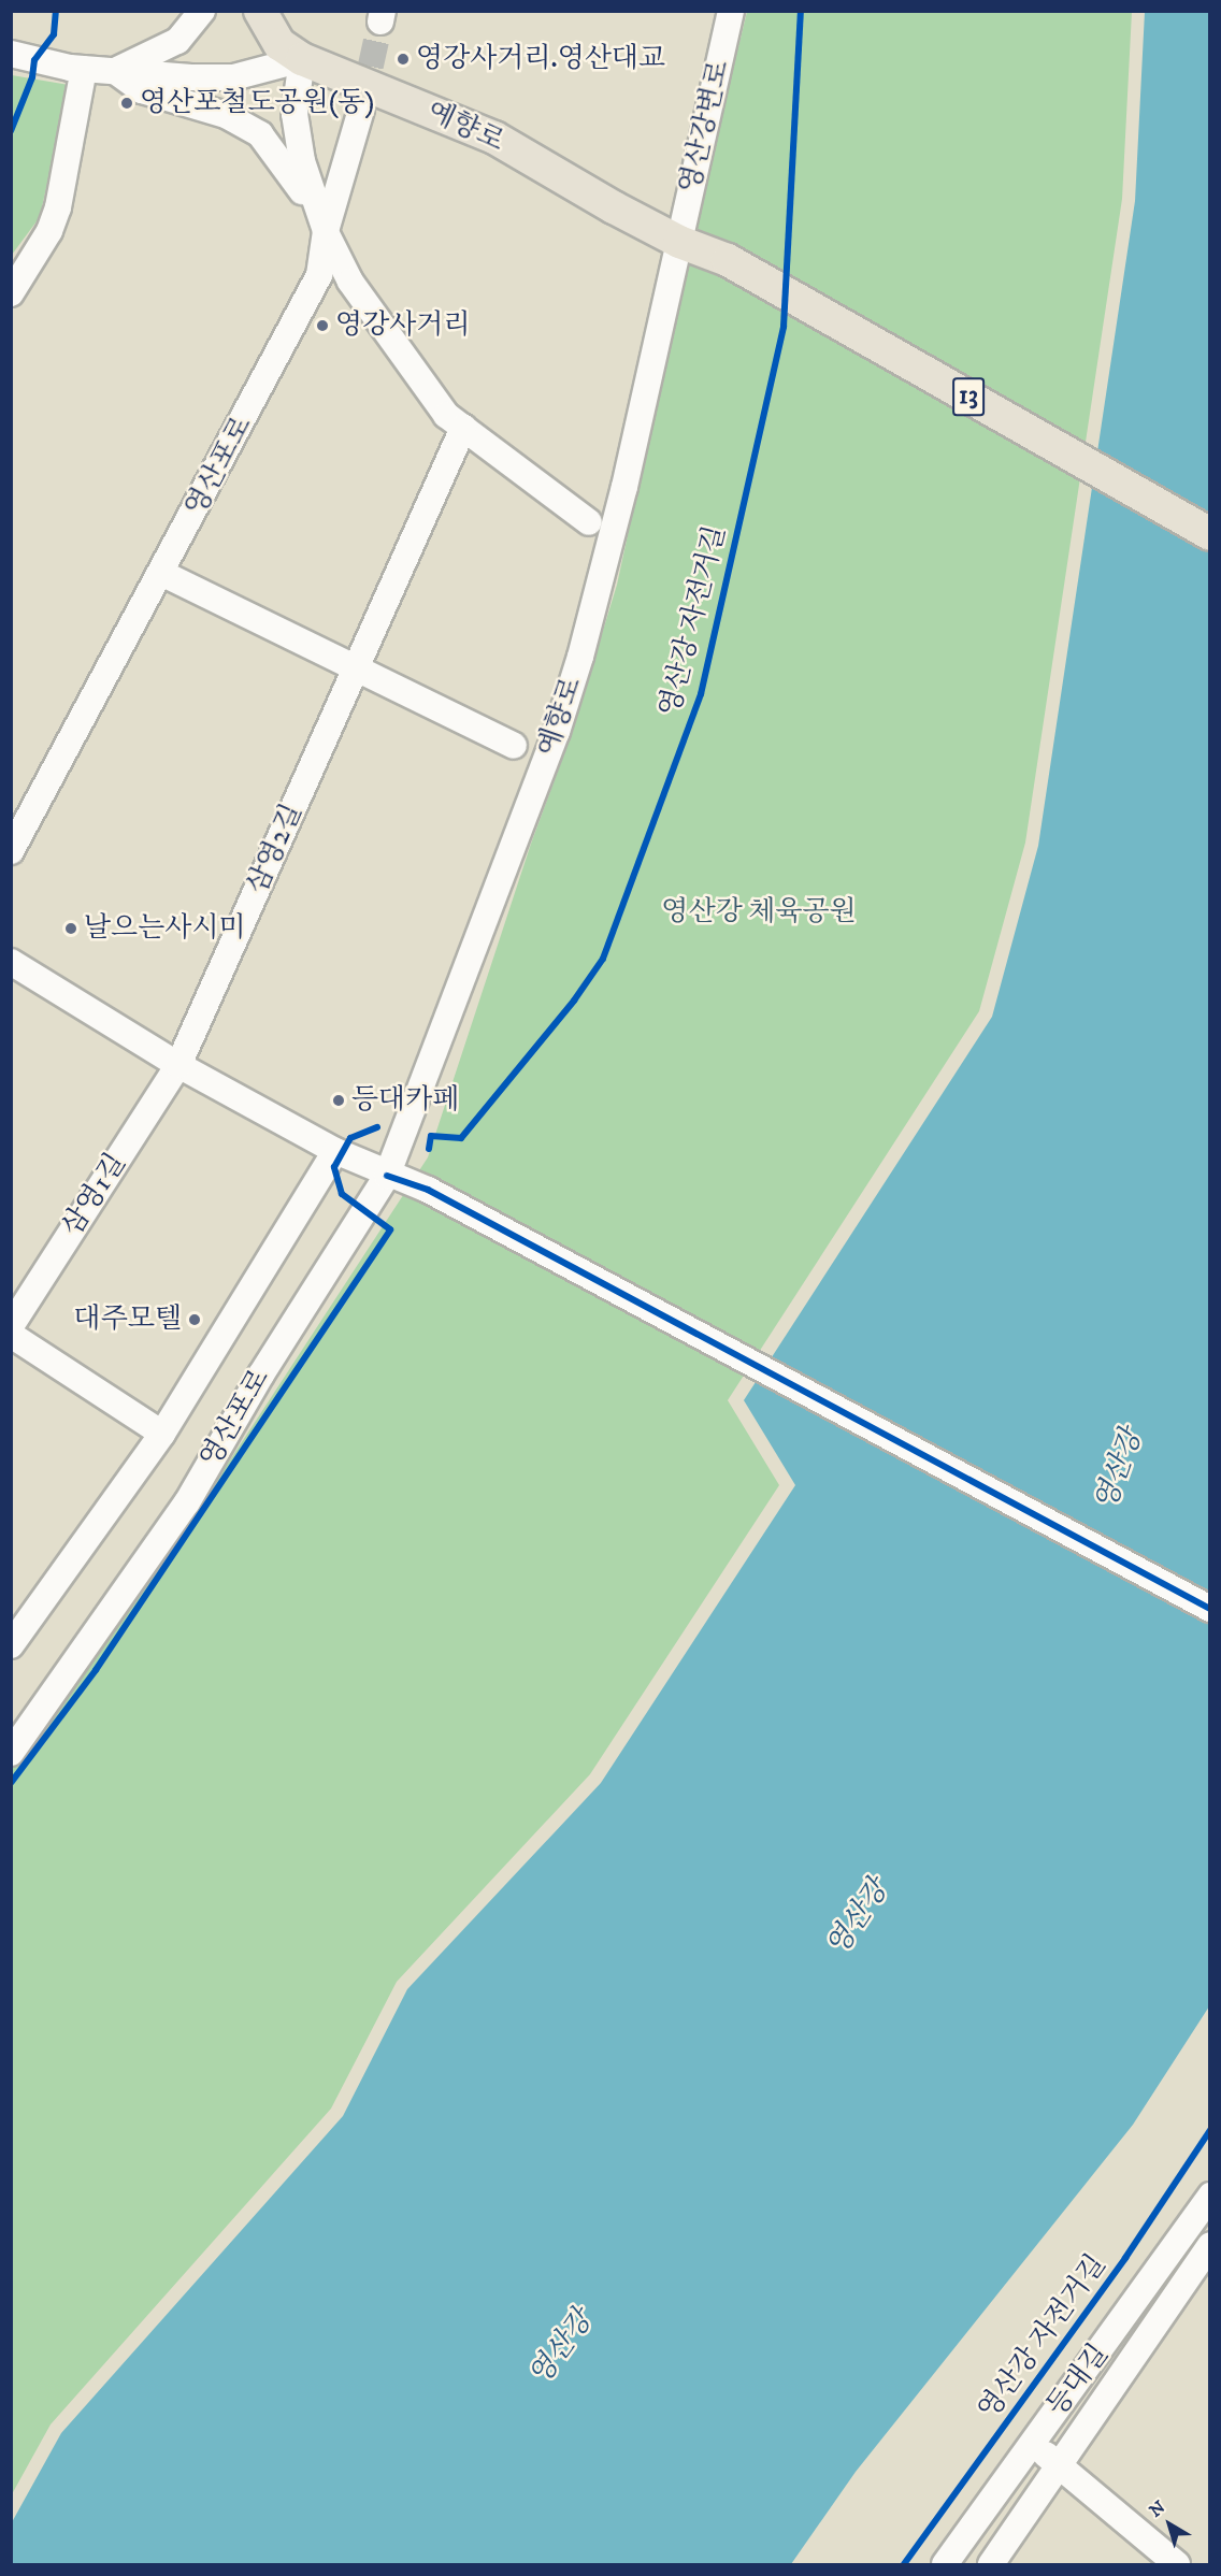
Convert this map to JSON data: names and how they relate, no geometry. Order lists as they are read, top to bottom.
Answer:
{
  "streets": {
    "main road": ["예향로", "13"],
    "street": [
      "영산강변로",
      "영산포로",
      "삼영2길",
      "삼영1길",
      "등대길"
    ],
    "cycle path": ["영산강 자전거길"]
  },
  "crossings": [
    ["예향로", "영산강변로"],
    ["예향로", "영산포로"],
    ["삼영2길", "삼영1길"]
  ],
  "water": ["영산강"],
  "parks": ["영산강 체육공원"],
  "places": [
    "영강사거리.영산대교",
    "영산포철도공원(동)",
    "영강사거리",
    "날으는사시미",
    "등대카페",
    "대주모텔"
  ],
  "north": "top left"
}
